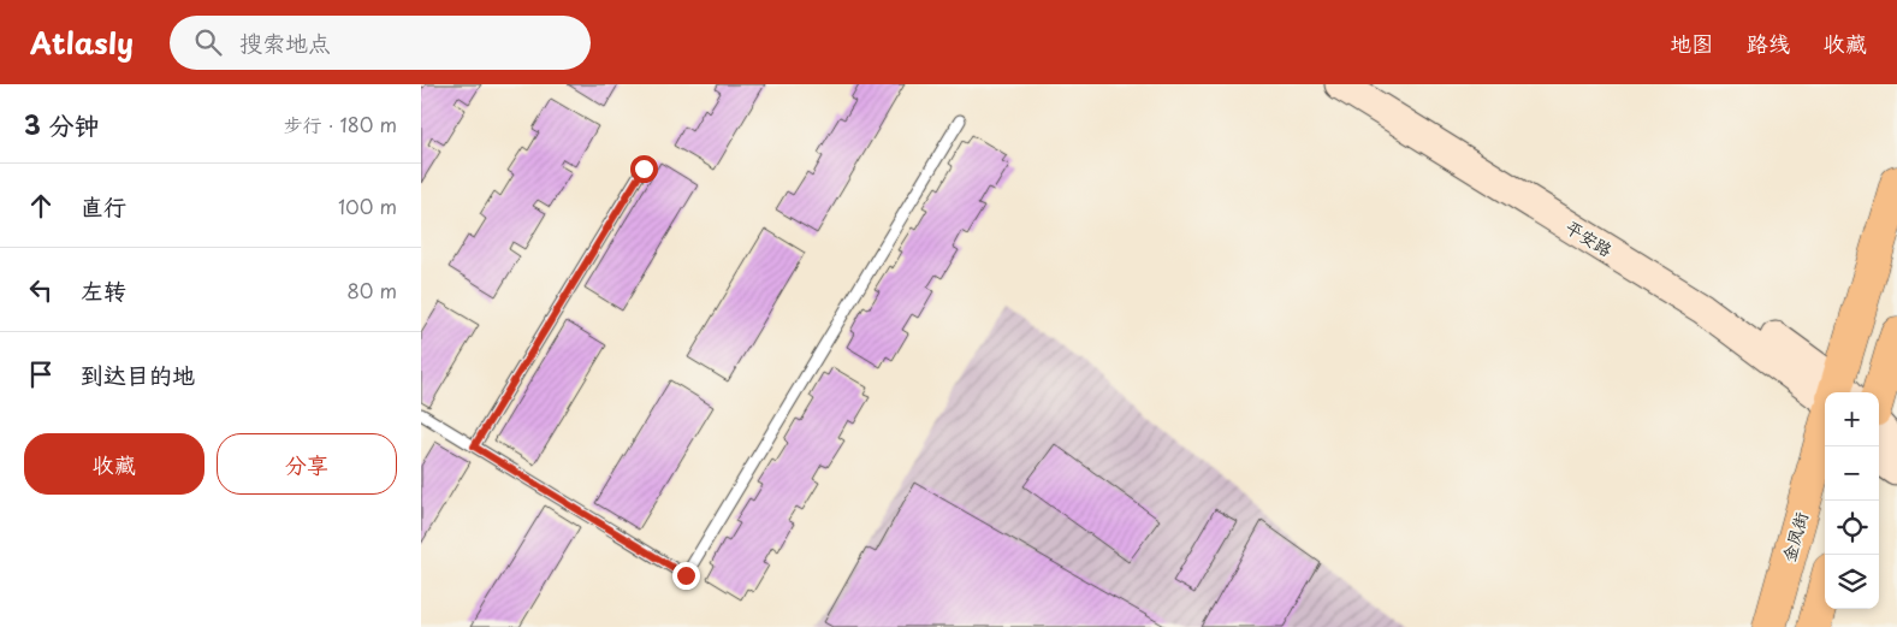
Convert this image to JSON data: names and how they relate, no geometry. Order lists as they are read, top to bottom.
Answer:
{
  "streets": {
    "highway": ["金凤街"],
    "main road": ["平安路"]
  },
  "page": {
    "header": "Atlasly",
    "search": "搜索地点",
    "nav": ["地图", "路线", "收藏"],
    "heading": ["3 分钟", "步行 · 180 m"],
    "list": [
      ["直行", "100 m"],
      ["左转", "80 m"],
      "到达目的地"
    ],
    "map_buttons": ["+", "−"],
    "buttons": ["收藏", "分享"]
  }
}
